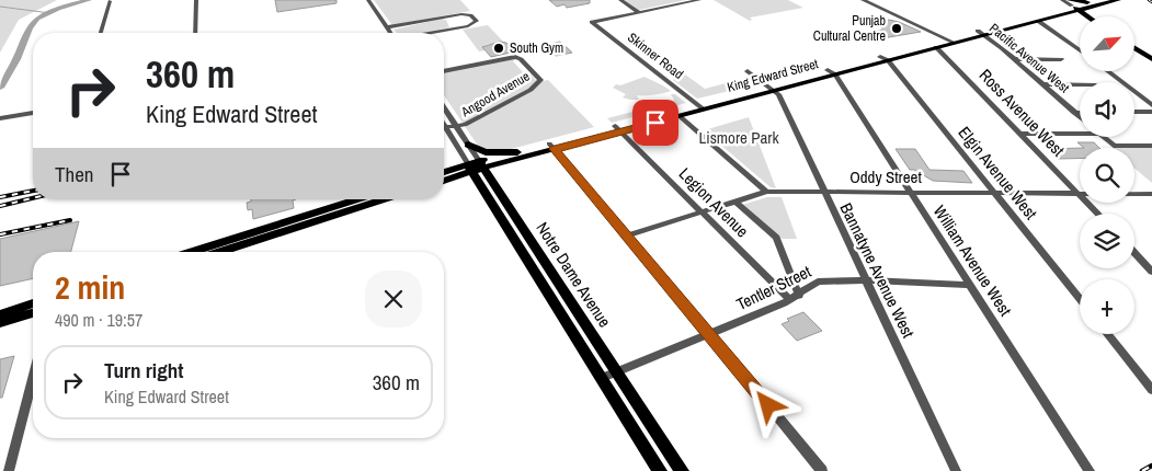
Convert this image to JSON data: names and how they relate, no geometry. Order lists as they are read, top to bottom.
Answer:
{
  "streets": {
    "main road": ["King Edward Street", "Notre Dame Avenue"],
    "street": [
      "Skinner Road",
      "Pacific Avenue West",
      "Angood Avenue",
      "Ross Avenue West",
      "Elgin Avenue West",
      "Oddy Street",
      "Legion Avenue",
      "William Avenue West",
      "Bannatyne Avenue West",
      "Tentler Street"
    ]
  },
  "crossings": [
    ["Skinner Road", "King Edward Street"],
    ["Pacific Avenue West", "King Edward Street"],
    ["King Edward Street", "Ross Avenue West"],
    ["King Edward Street", "Elgin Avenue West"],
    ["King Edward Street", "Legion Avenue"],
    ["King Edward Street", "William Avenue West"],
    ["King Edward Street", "Bannatyne Avenue West"],
    ["King Edward Street", "Notre Dame Avenue"],
    ["Angood Avenue", "Notre Dame Avenue"],
    ["Ross Avenue West", "Oddy Street"],
    ["Elgin Avenue West", "Oddy Street"],
    ["Oddy Street", "Legion Avenue"],
    ["Oddy Street", "William Avenue West"],
    ["Oddy Street", "Bannatyne Avenue West"],
    ["Legion Avenue", "Tentler Street"],
    ["William Avenue West", "Tentler Street"],
    ["Bannatyne Avenue West", "Tentler Street"],
    ["Notre Dame Avenue", "Tentler Street"]
  ],
  "parks": ["Lismore Park"],
  "places": ["Punjab Cultural Centre", "South Gym"],
  "north": "top right",
  "page": {
    "map_buttons": "+",
    "turn": ["360 m", "King Edward Street"],
    "then": "Then",
    "heading": ["2 min", "490 m · 19:57"],
    "list": [
      {
        "name": "Turn right",
        "note": "King Edward Street",
        "value": "360 m"
      }
    ]
  }
}
